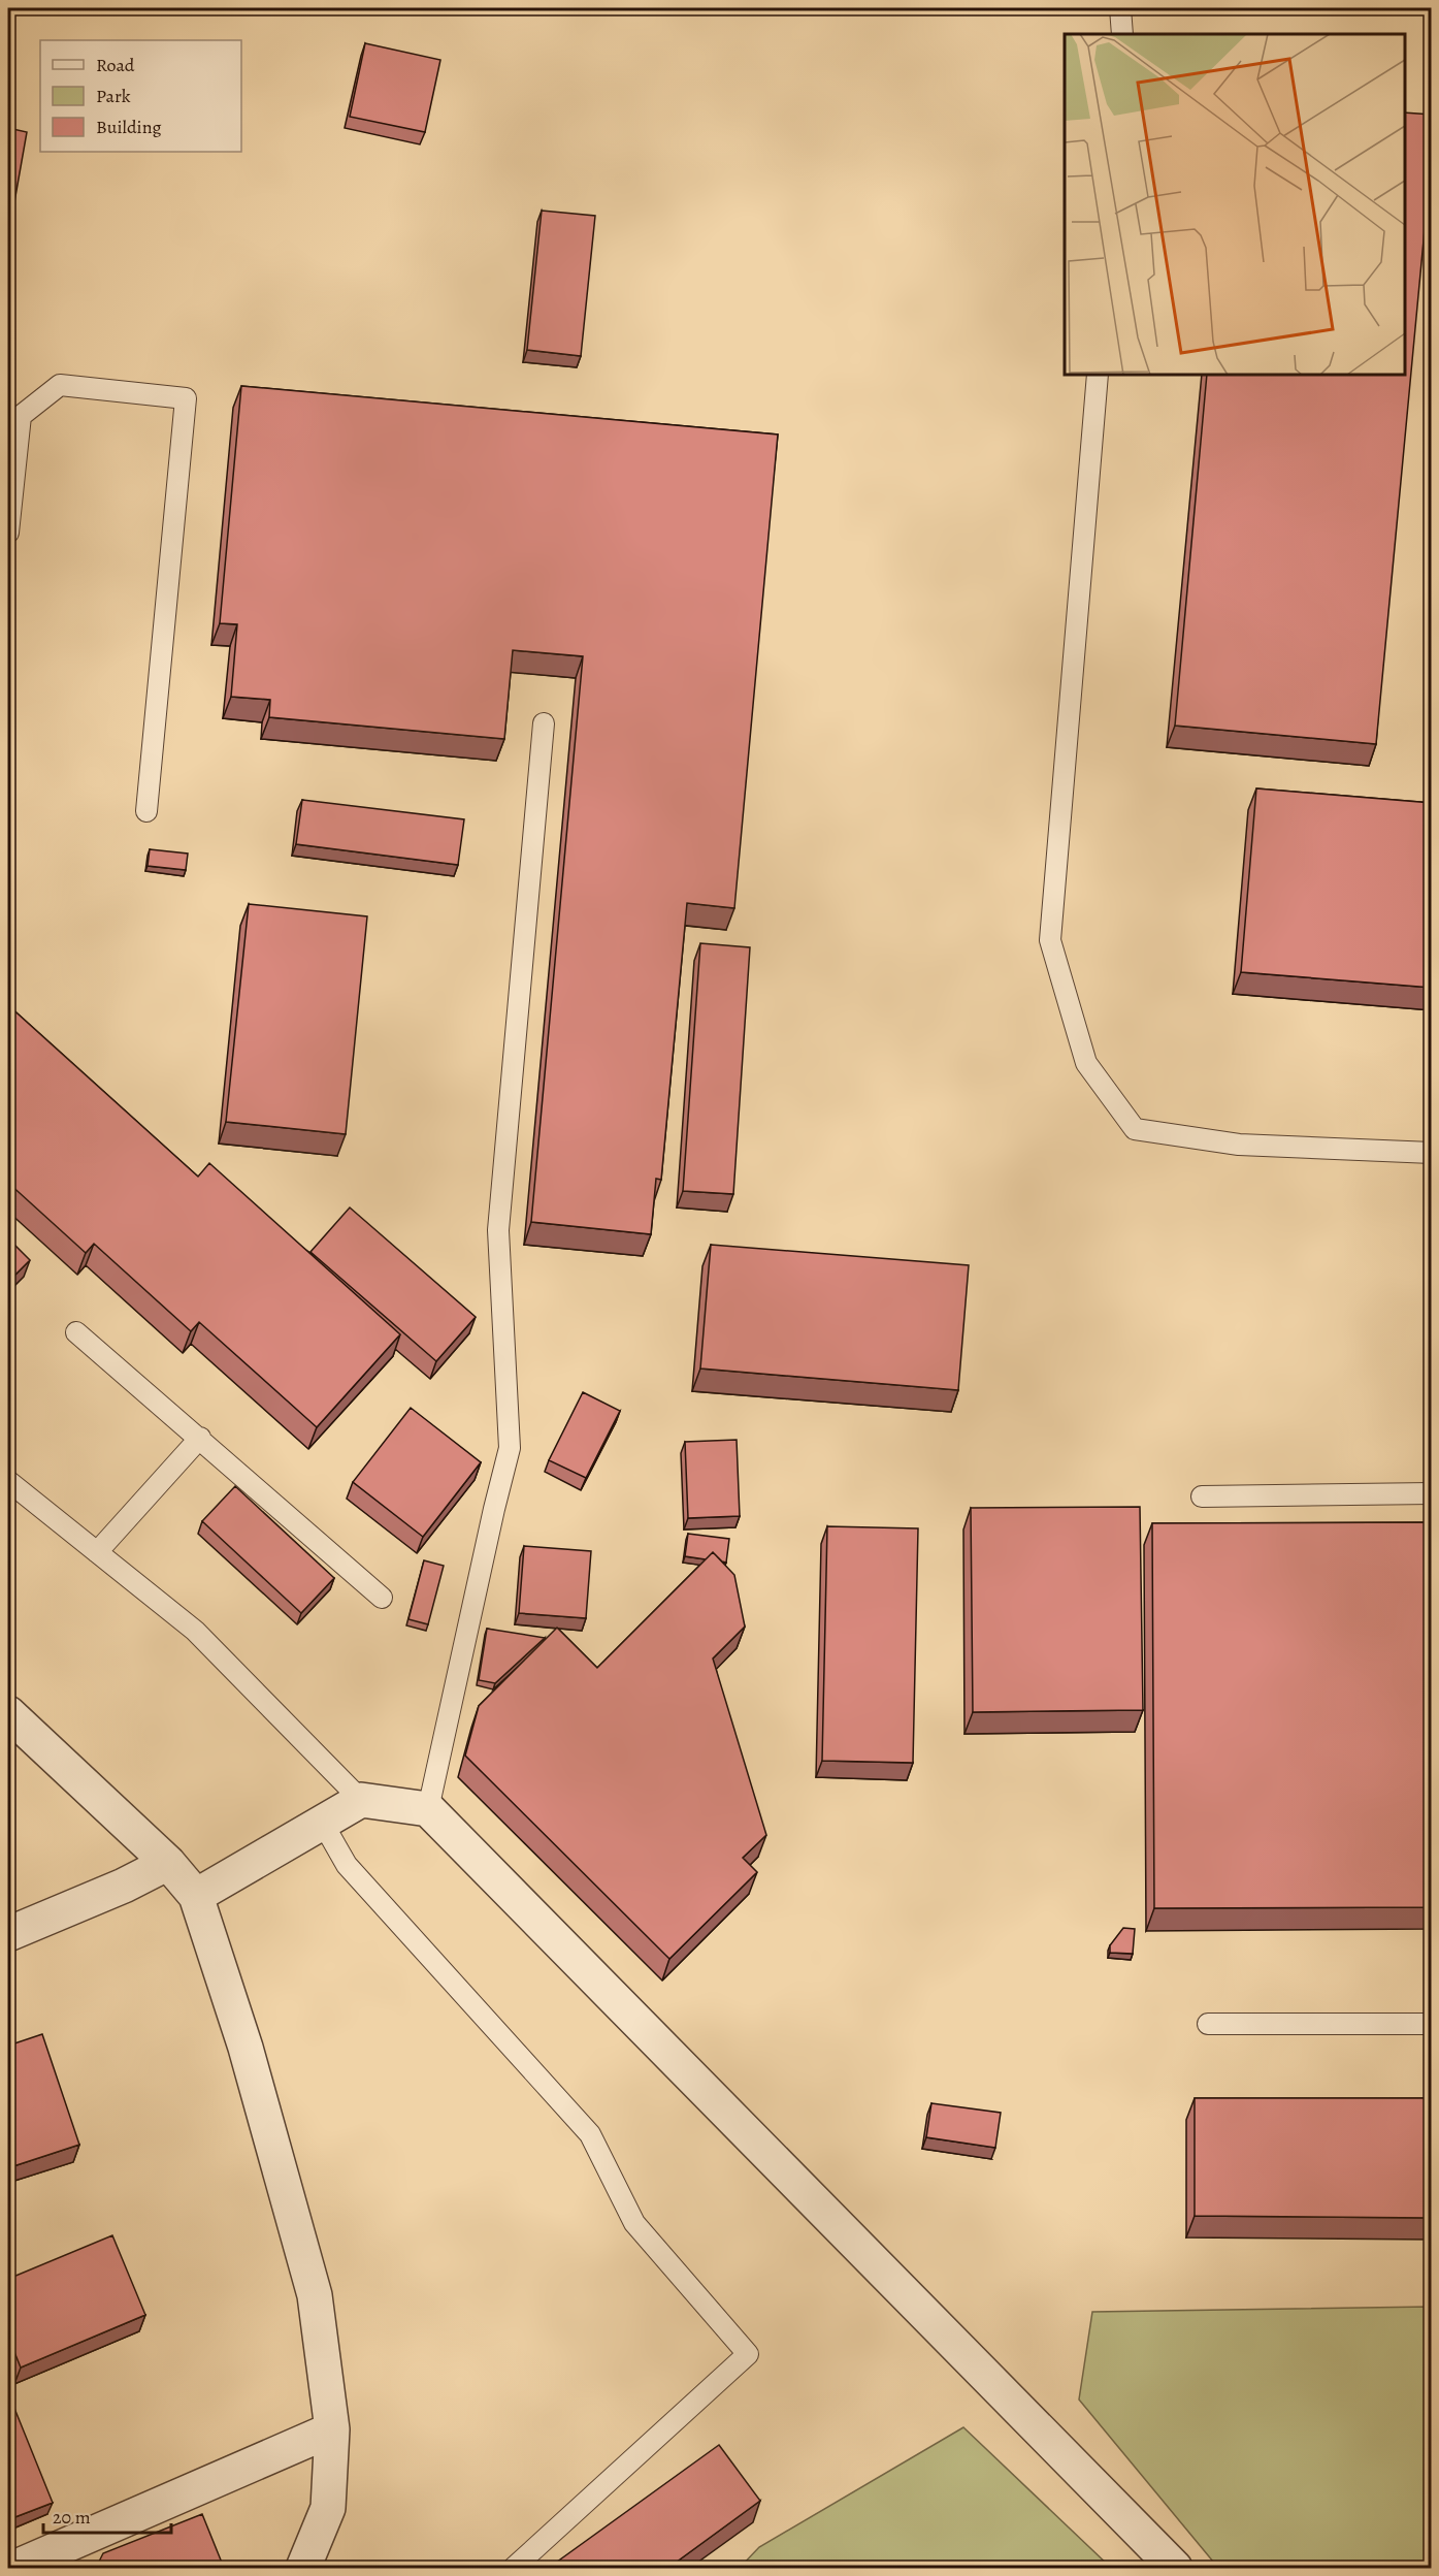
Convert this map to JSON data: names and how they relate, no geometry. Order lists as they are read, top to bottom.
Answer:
{
  "legend": ["Road", "Park", "Building"],
  "scale_bar": "20 m"
}
